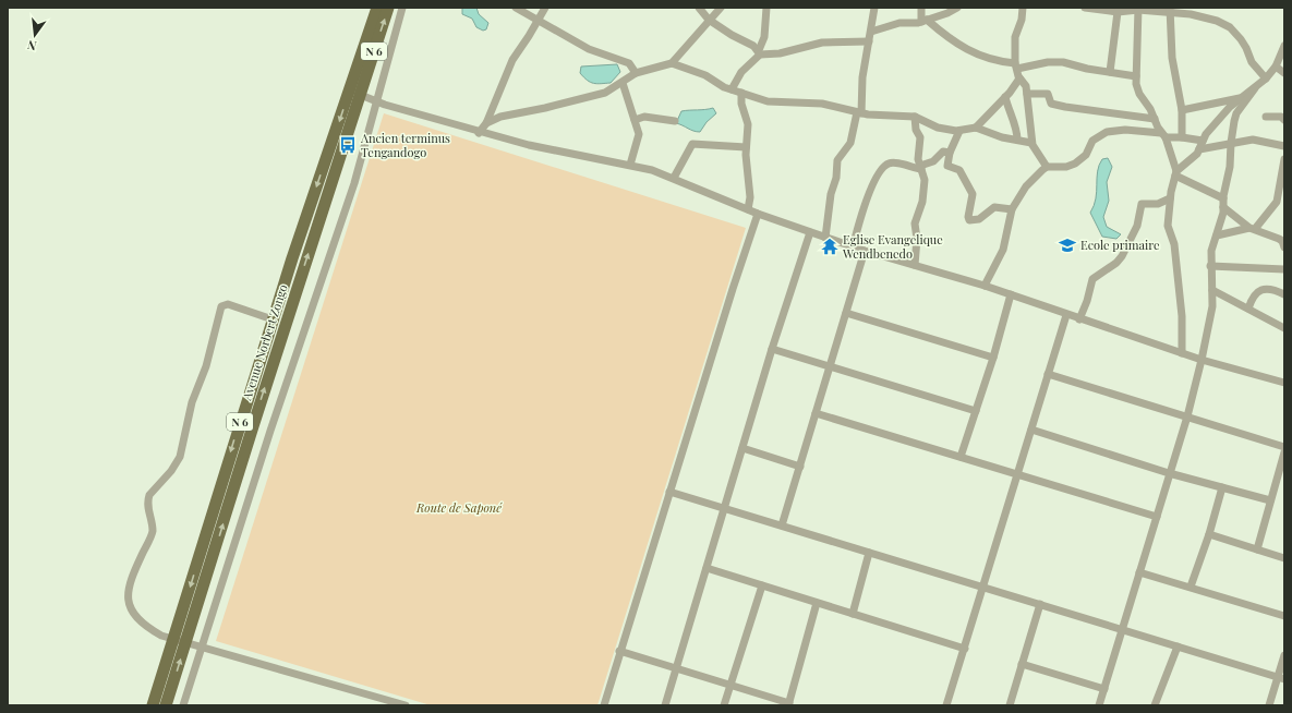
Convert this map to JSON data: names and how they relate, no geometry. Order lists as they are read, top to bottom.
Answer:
{
  "streets": {
    "main road": ["N 6", "Avenue Norbert Zongo"]
  },
  "parks": ["Route de Saponé"],
  "places": {
    "bus stop": ["Ancien terminus Tengandogo"],
    "school or university": ["Ecole primaire"],
    "temple": ["Eglise Evangelique Wendbenedo"]
  },
  "north": "bottom"
}
